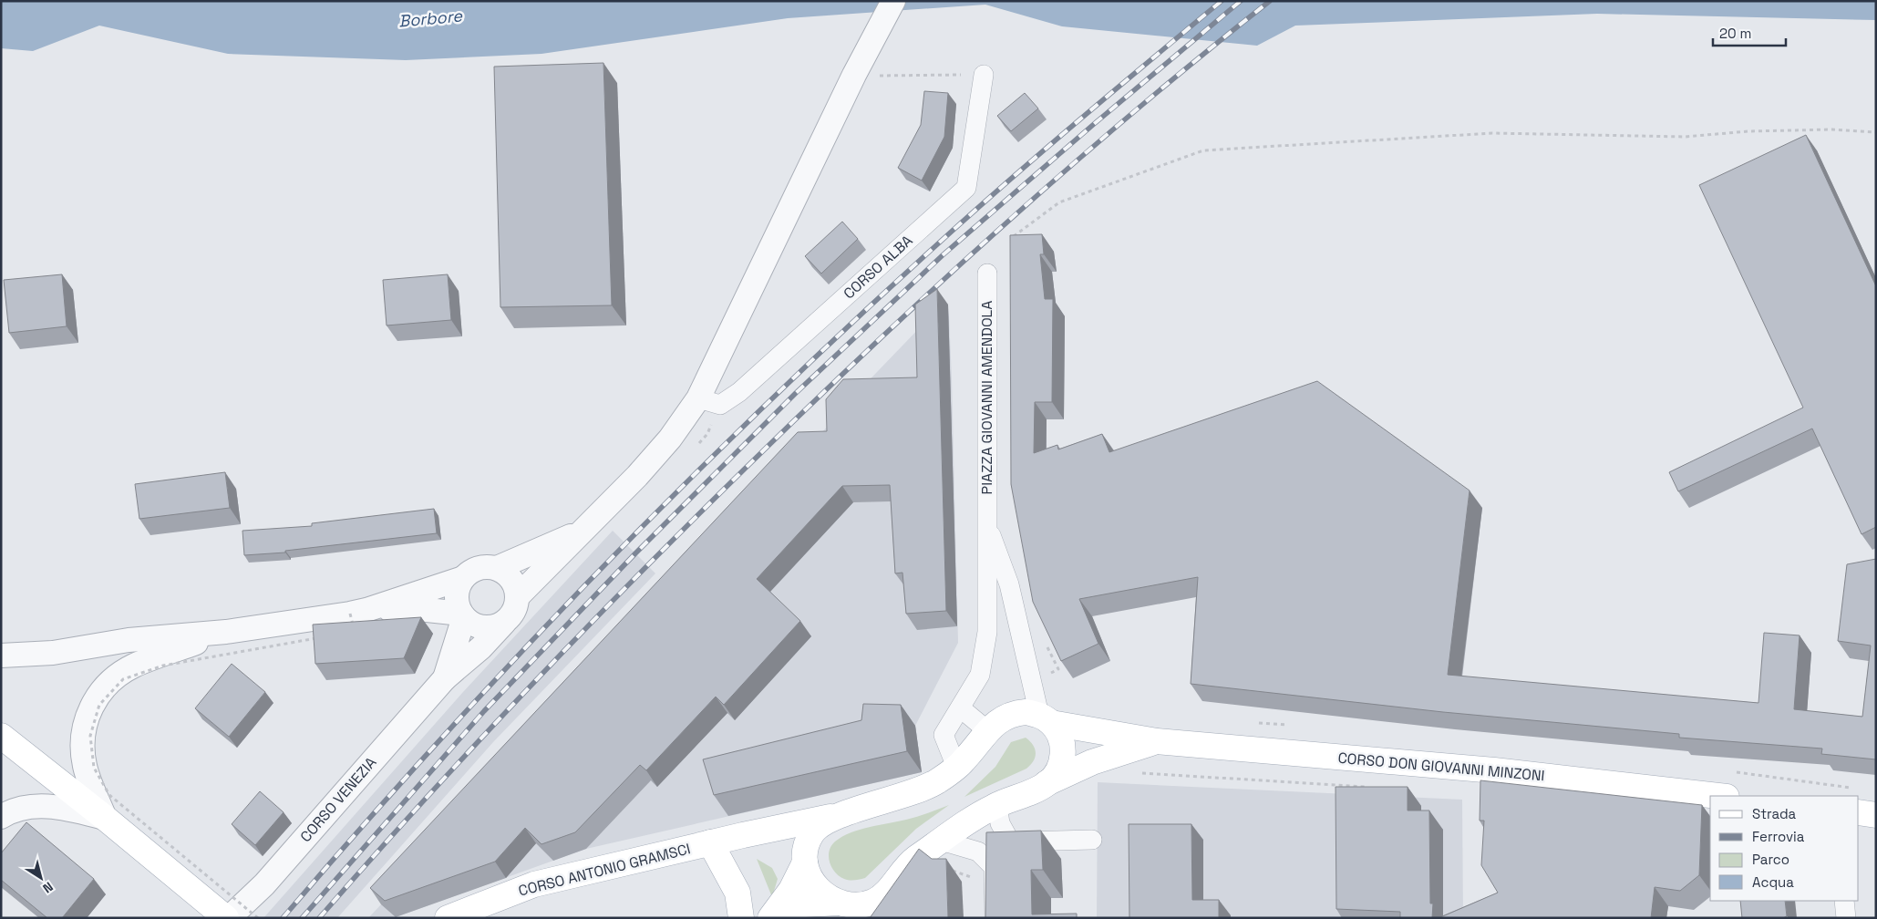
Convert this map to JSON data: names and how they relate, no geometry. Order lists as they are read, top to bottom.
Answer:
{
  "streets": {
    "main road": ["PIAZZA GIOVANNI AMENDOLA", "CORSO DON GIOVANNI MINZONI", "CORSO ANTONIO GRAMSCI"],
    "street": ["CORSO ALBA", "CORSO VENEZIA"]
  },
  "crossings": [
    ["PIAZZA GIOVANNI AMENDOLA", "CORSO DON GIOVANNI MINZONI"]
  ],
  "water": ["Borbore"],
  "legend": [
    "Strada",
    "Ferrovia",
    "Parco",
    "Acqua"
  ],
  "scale_bar": "20 m",
  "north": "bottom right"
}
